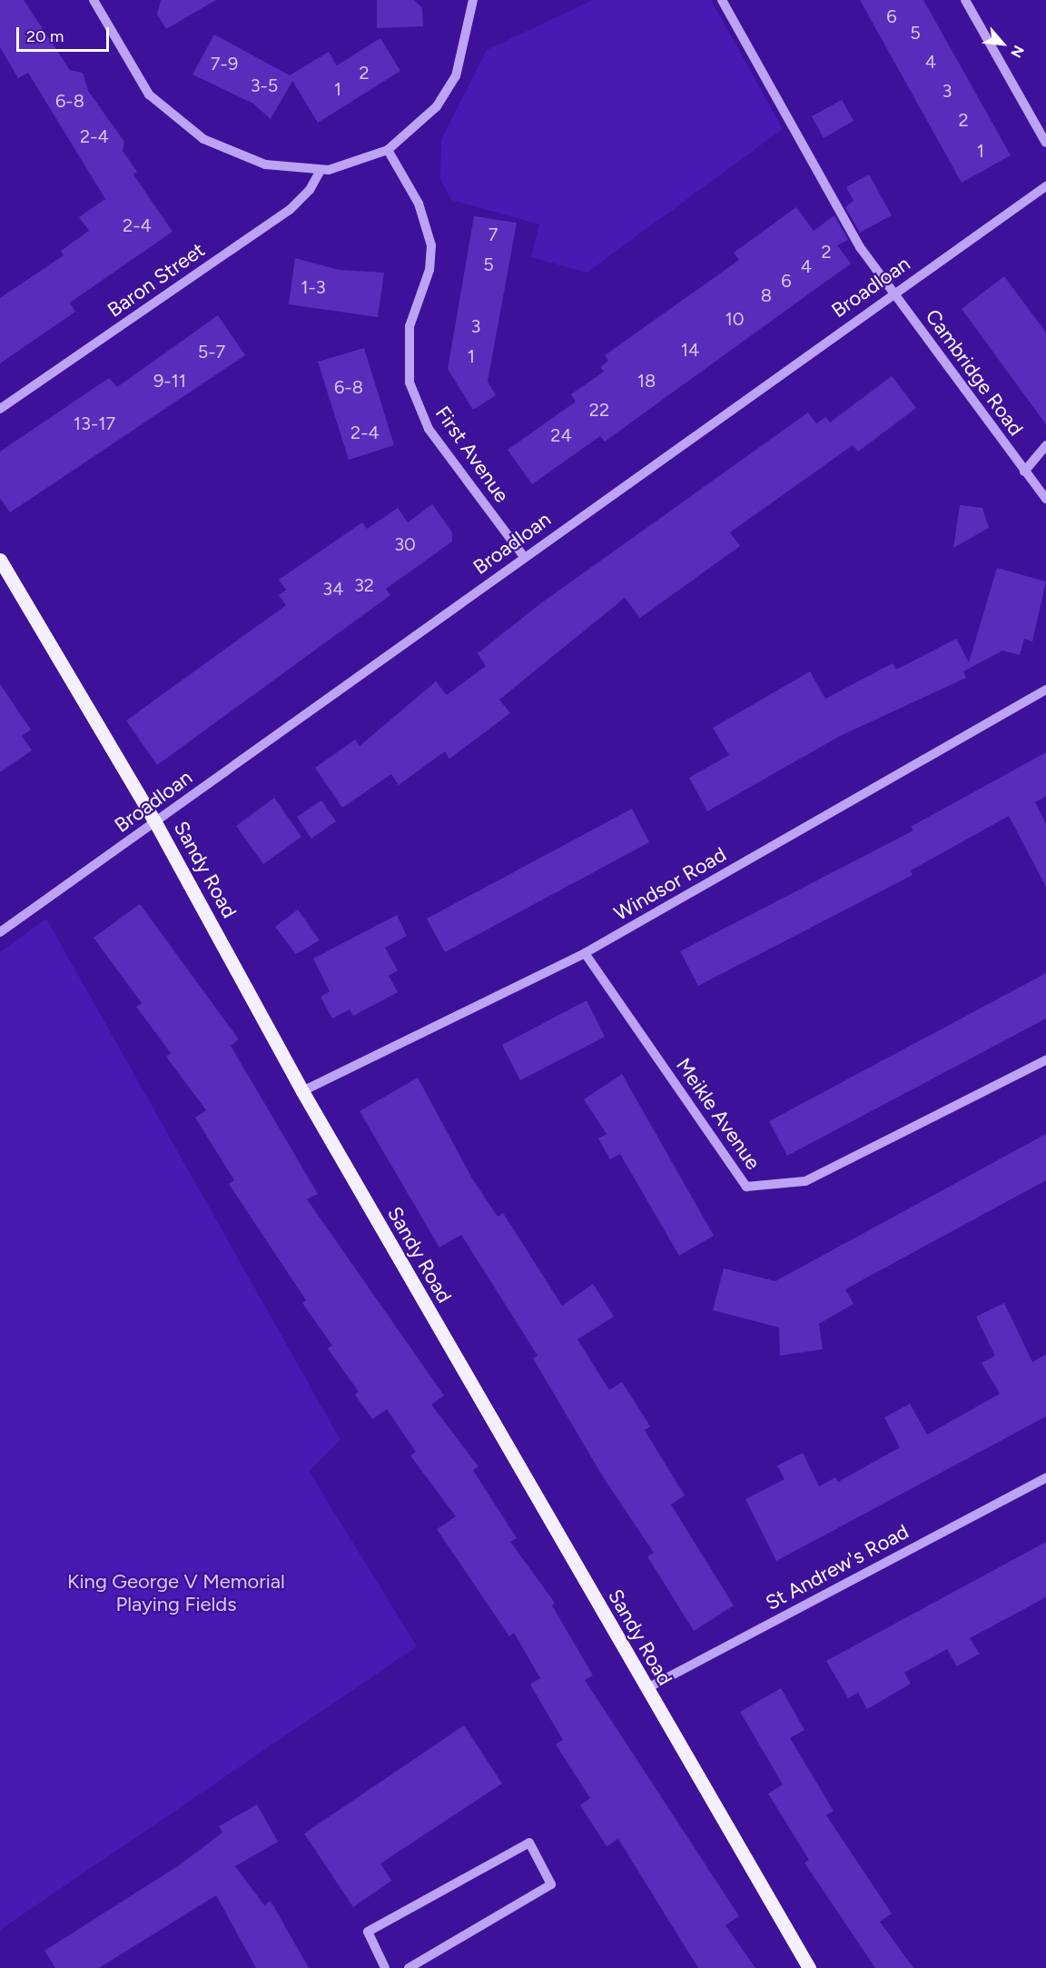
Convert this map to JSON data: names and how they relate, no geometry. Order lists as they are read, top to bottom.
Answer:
{
  "streets": {
    "main road": ["Sandy Road"],
    "street": [
      "Baron Street",
      "Broadloan",
      "Cambridge Road",
      "First Avenue",
      "Windsor Road",
      "Meikle Avenue",
      "St Andrew's Road"
    ]
  },
  "crossings": [
    ["Broadloan", "Cambridge Road"],
    ["Broadloan", "First Avenue"],
    ["Broadloan", "Sandy Road"],
    ["Sandy Road", "Windsor Road"],
    ["Sandy Road", "St Andrew's Road"],
    ["Windsor Road", "Meikle Avenue"]
  ],
  "parks": ["King George V Memorial Playing Fields"],
  "house_numbers": [
    "6",
    "5",
    "4",
    "7-9",
    "2",
    "3-5",
    "1",
    "3",
    "6-8",
    "2",
    "2-4",
    "1",
    "2-4",
    "7",
    "2",
    "5",
    "4",
    "6",
    "1-3",
    "8",
    "10",
    "3",
    "14",
    "5-7",
    "1",
    "9-11",
    "18",
    "6-8",
    "22",
    "13-17",
    "2-4",
    "24",
    "30",
    "32",
    "34"
  ],
  "scale_bar": "20 m",
  "north": "bottom right"
}
